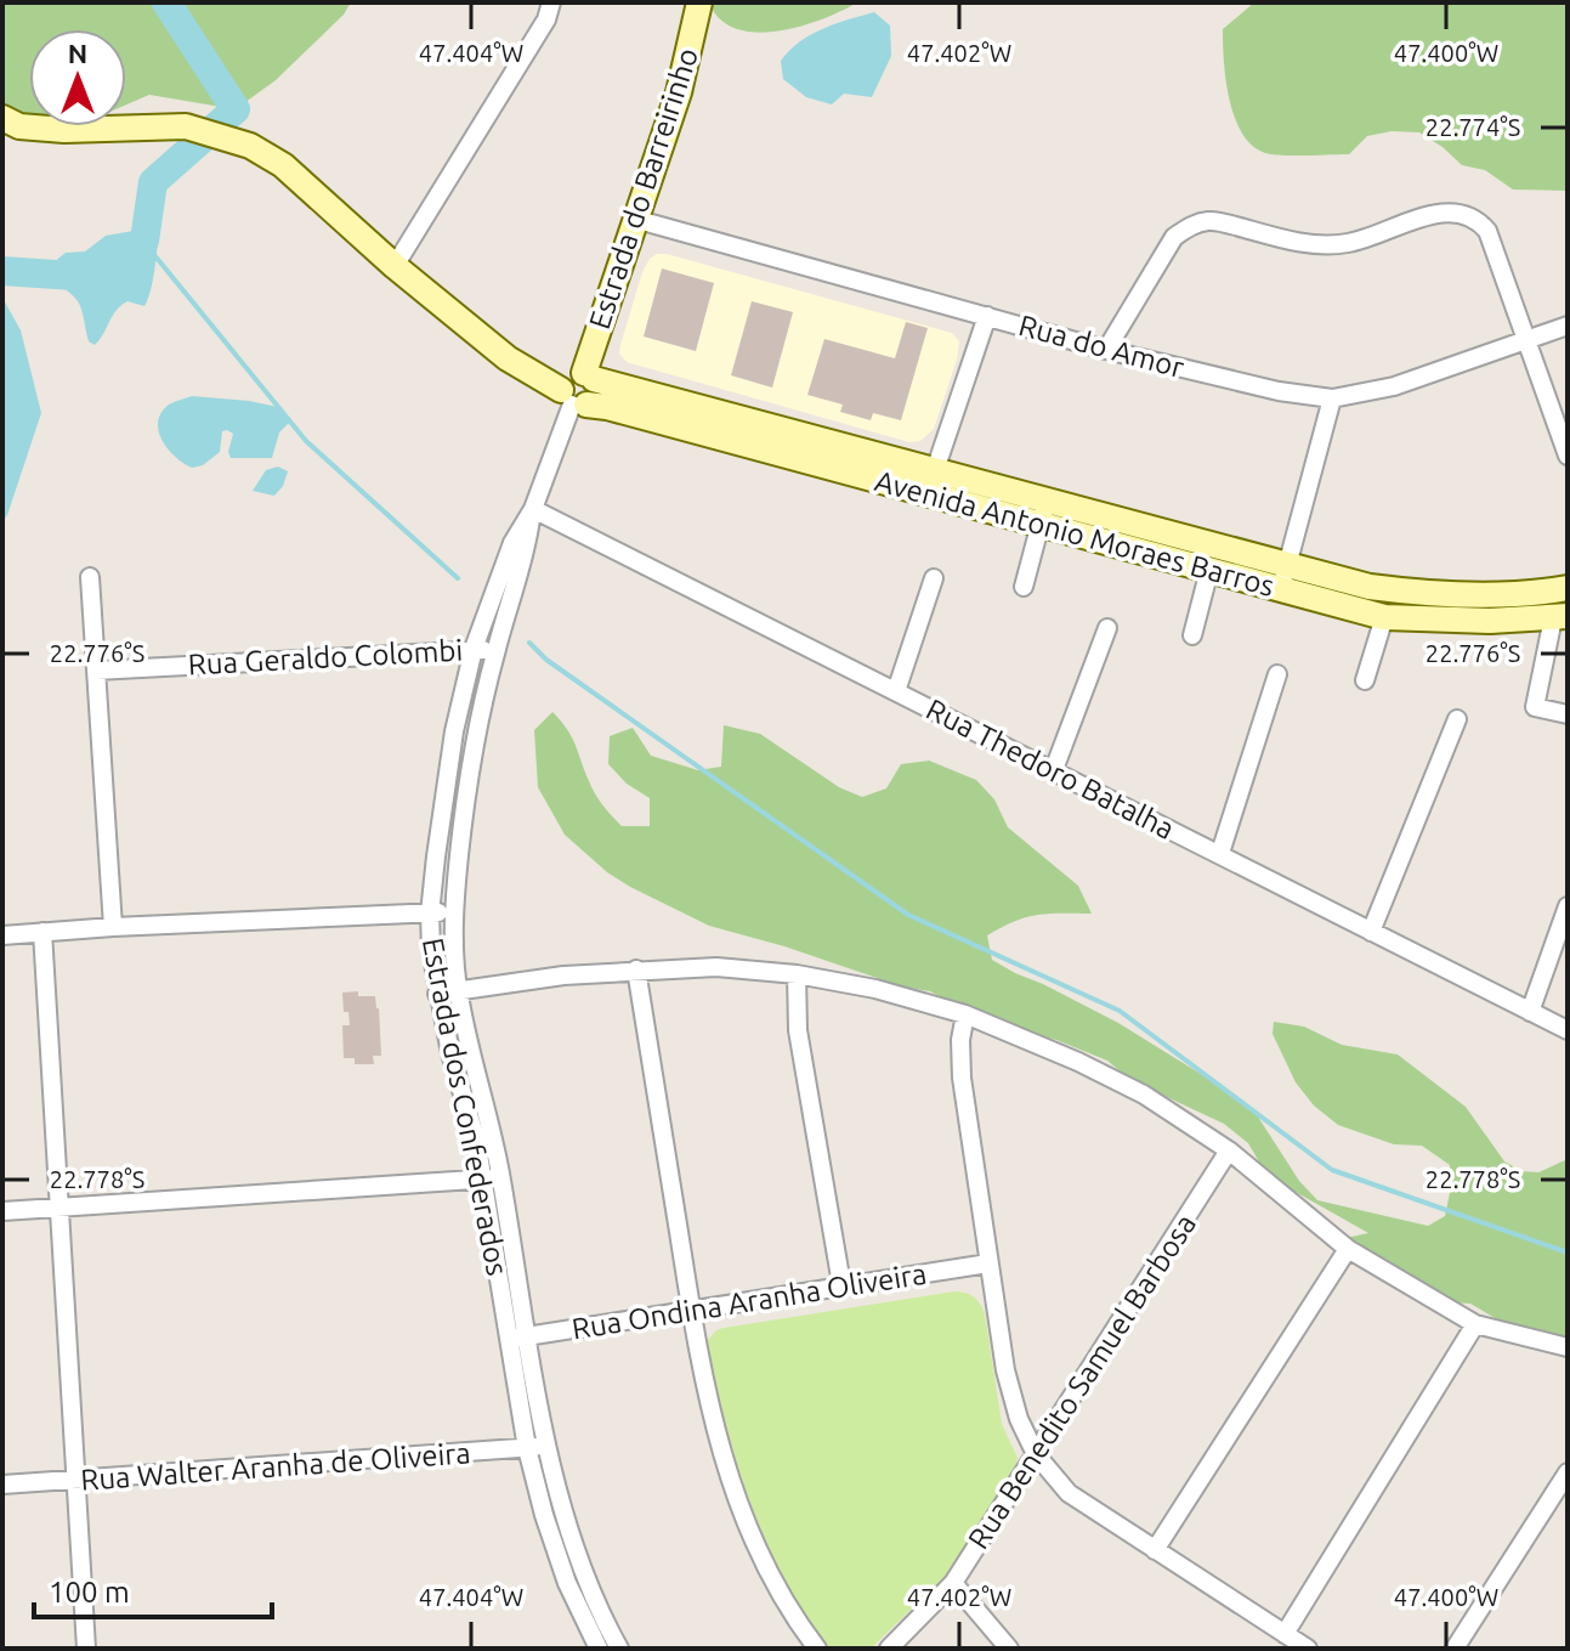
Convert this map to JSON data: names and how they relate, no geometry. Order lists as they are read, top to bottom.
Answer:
{
  "streets": {
    "street": [
      "Estrada do Barreirinho",
      "Rua do Amor",
      "Avenida Antonio Moraes Barros",
      "Rua Geraldo Colombi",
      "Rua Thedoro Batalha",
      "Estrada dos Confederados",
      "Rua Ondina Aranha Oliveira",
      "Rua Benedito Samuel Barbosa",
      "Rua Walter Aranha de Oliveira"
    ]
  },
  "crossings": [
    ["Estrada do Barreirinho", "Rua do Amor"],
    ["Estrada do Barreirinho", "Avenida Antonio Moraes Barros"],
    ["Avenida Antonio Moraes Barros", "Estrada dos Confederados"],
    ["Rua Geraldo Colombi", "Estrada dos Confederados"],
    ["Rua Thedoro Batalha", "Estrada dos Confederados"],
    ["Estrada dos Confederados", "Rua Ondina Aranha Oliveira"],
    ["Estrada dos Confederados", "Rua Walter Aranha de Oliveira"]
  ],
  "scale_bar": "100 m",
  "north": "top",
  "coordinates": [
    "47.404°W",
    "47.402°W",
    "47.400°W",
    "22.774°S",
    "22.776°S",
    "22.778°S"
  ]
}
